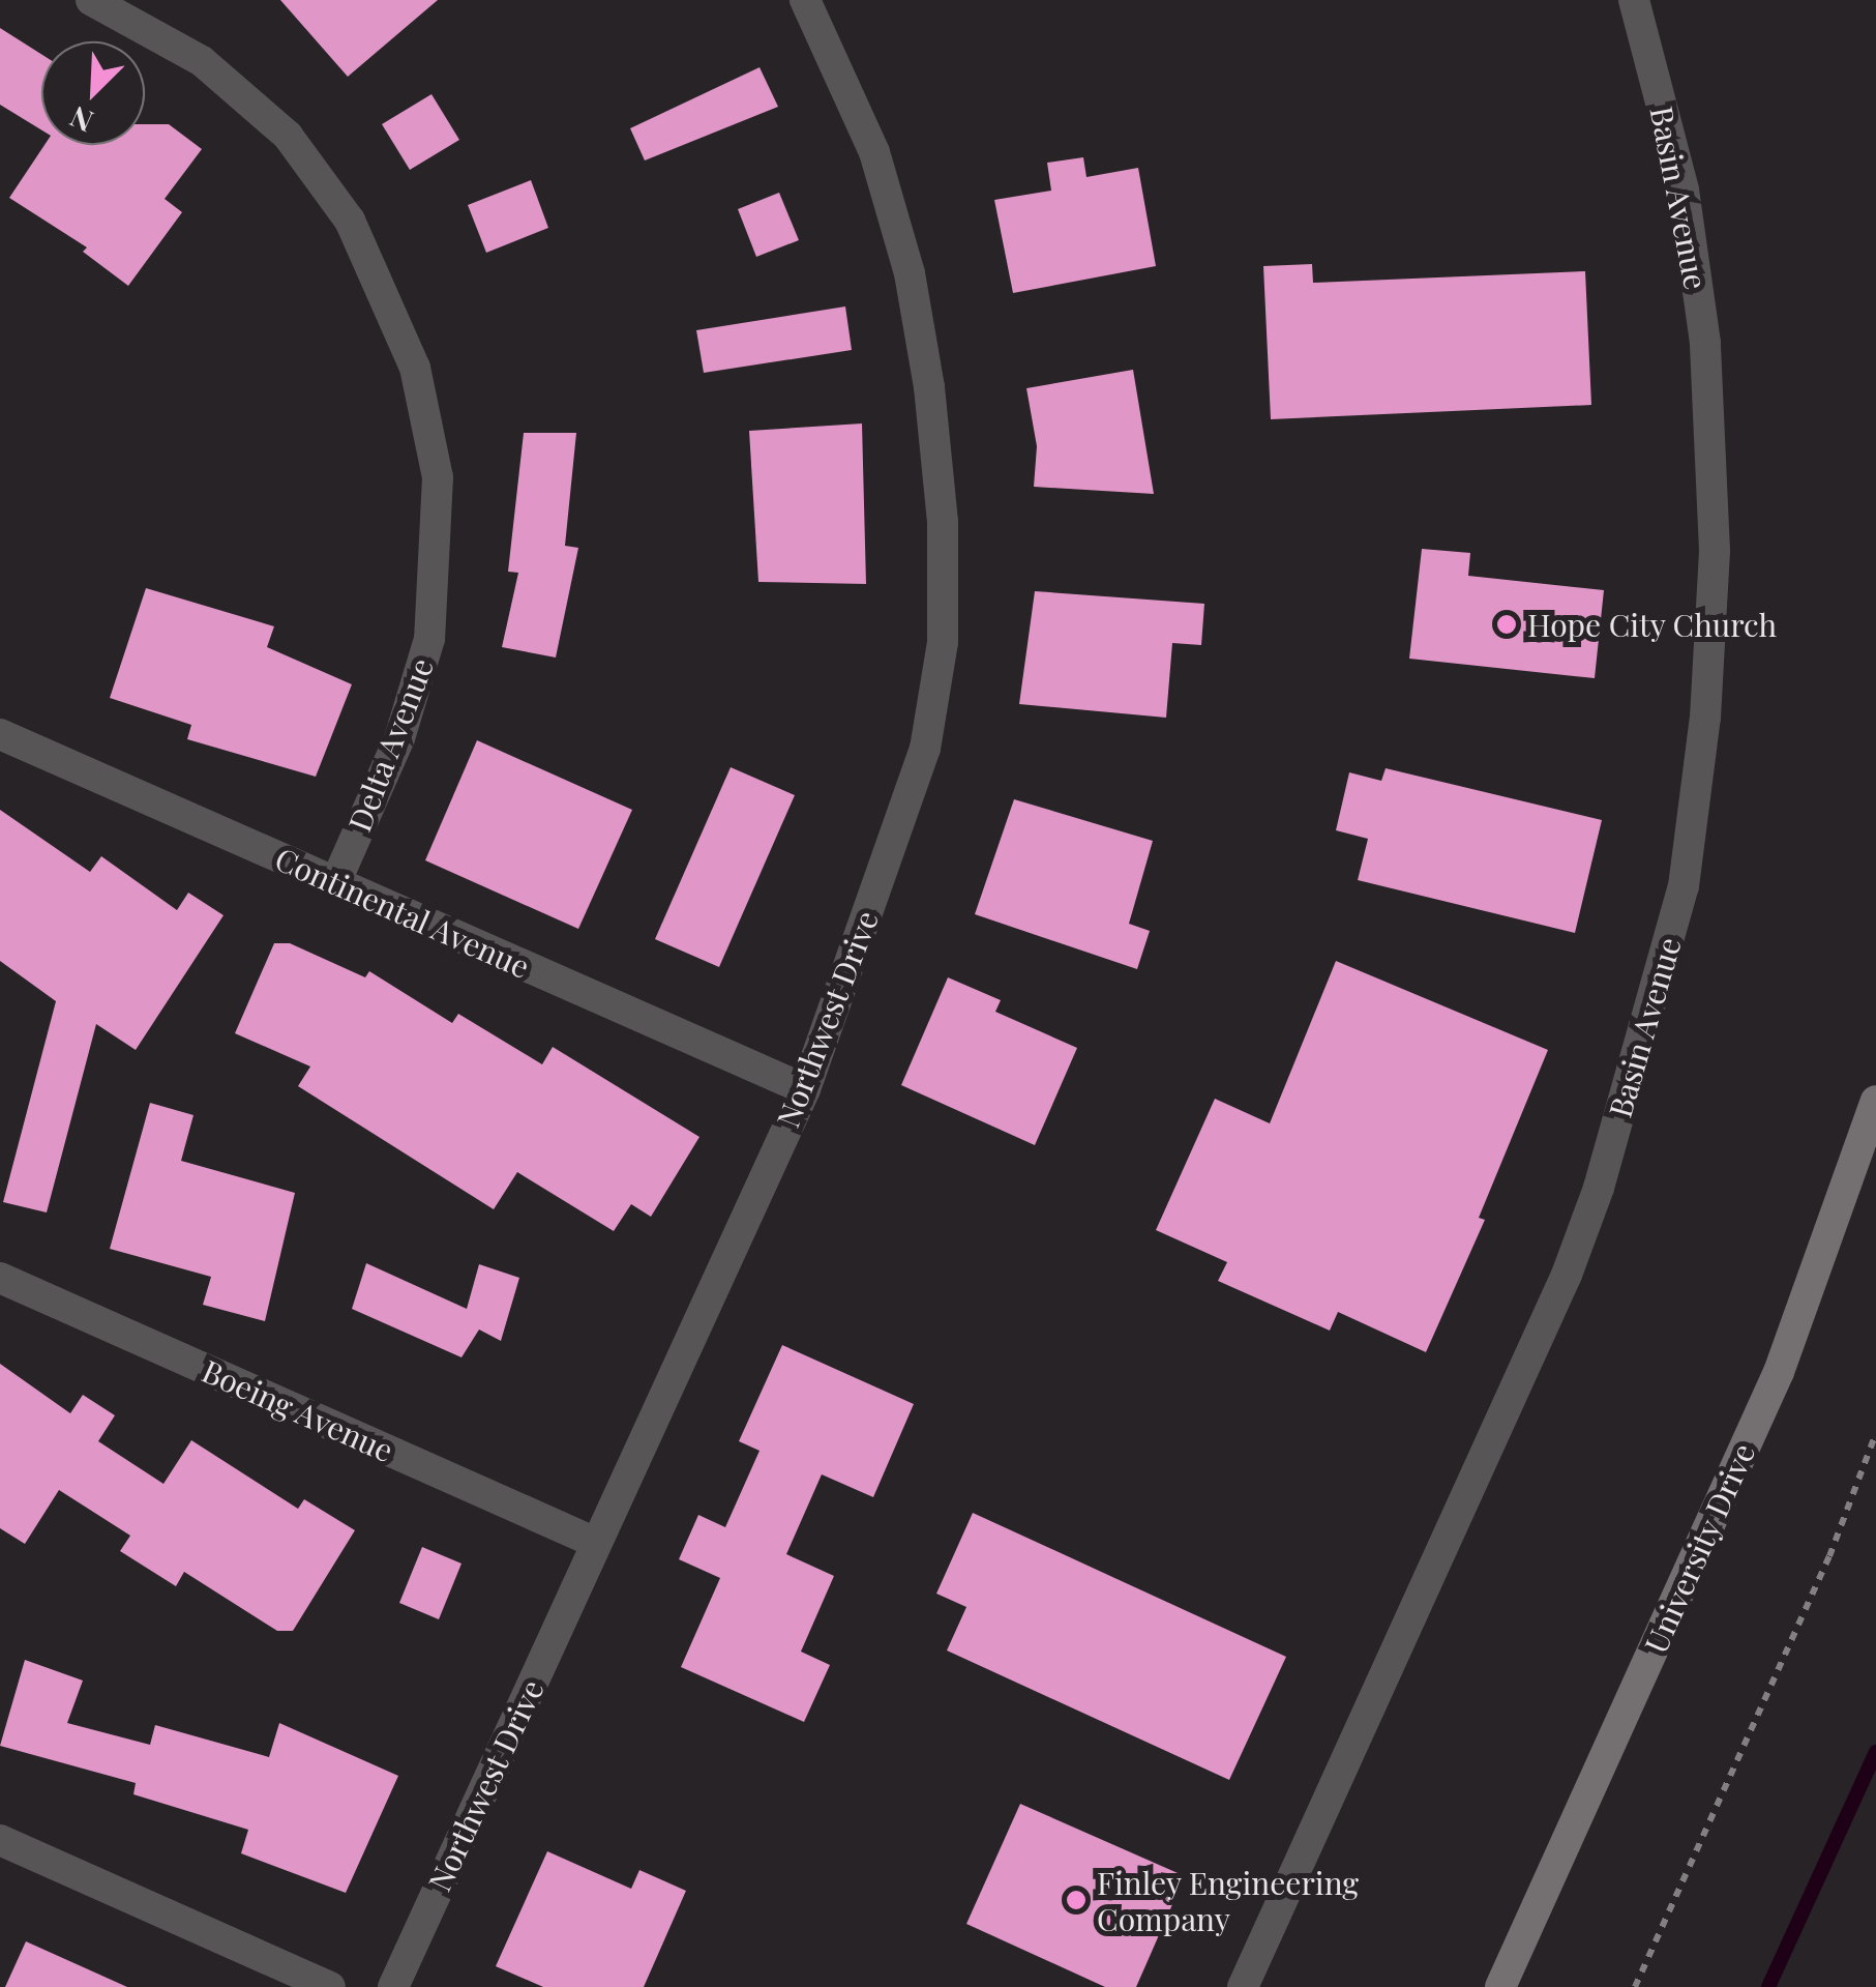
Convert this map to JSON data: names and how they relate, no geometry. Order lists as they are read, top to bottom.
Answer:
{
  "streets": {
    "main road": ["University Drive"],
    "street": [
      "Basin Avenue",
      "Delta Avenue",
      "Continental Avenue",
      "Northwest Drive",
      "Boeing Avenue"
    ]
  },
  "crossings": [
    ["Delta Avenue", "Continental Avenue"],
    ["Continental Avenue", "Northwest Drive"],
    ["Northwest Drive", "Boeing Avenue"]
  ],
  "places": ["Hope City Church", "Finley Engineering Company"],
  "north": "bottom left"
}
